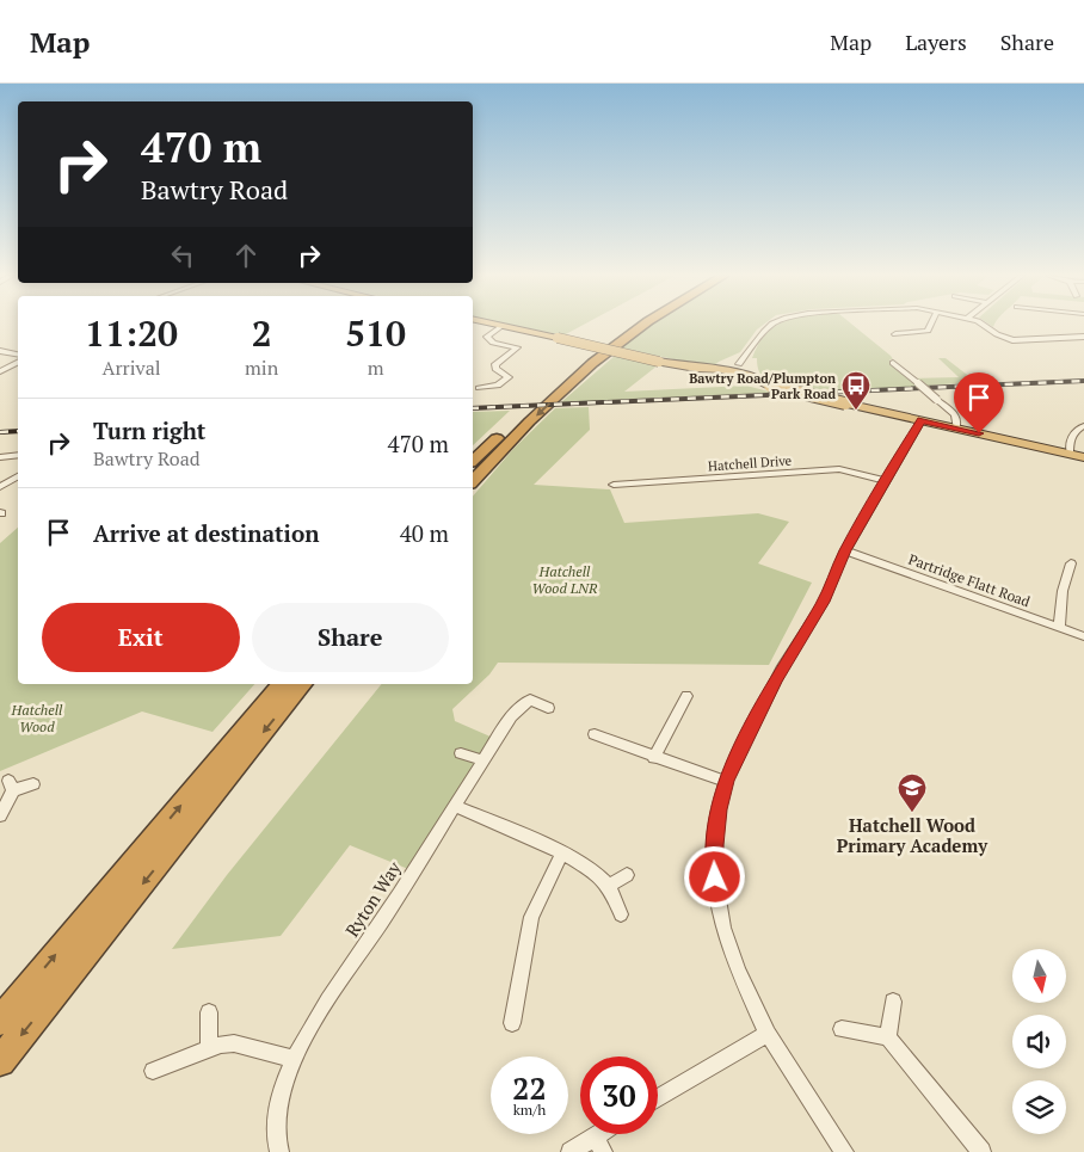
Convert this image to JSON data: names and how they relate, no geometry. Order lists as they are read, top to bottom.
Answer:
{
  "streets": {
    "street": ["Hatchell Drive", "Partridge Flatt Road", "Ryton Way"]
  },
  "parks": ["Hatchell Wood LNR", "Hatchell Wood"],
  "places": {
    "bus stop": ["Bawtry Road/Plumpton Park Road"],
    "school or university": ["Hatchell Wood Primary Academy"]
  },
  "north": "bottom",
  "page": {
    "header": "Map",
    "nav": ["Map", "Layers", "Share"],
    "turn": ["470 m", "Bawtry Road"],
    "eta": [
      "11:20",
      "Arrival",
      "2",
      "min",
      "510",
      "m"
    ],
    "list": [
      {
        "name": "Turn right",
        "note": "Bawtry Road",
        "value": "470 m"
      },
      {
        "name": "Arrive at destination",
        "value": "40 m"
      }
    ],
    "buttons": ["Exit", "Share"],
    "speed": "22 km/h",
    "limit": "30"
  }
}
